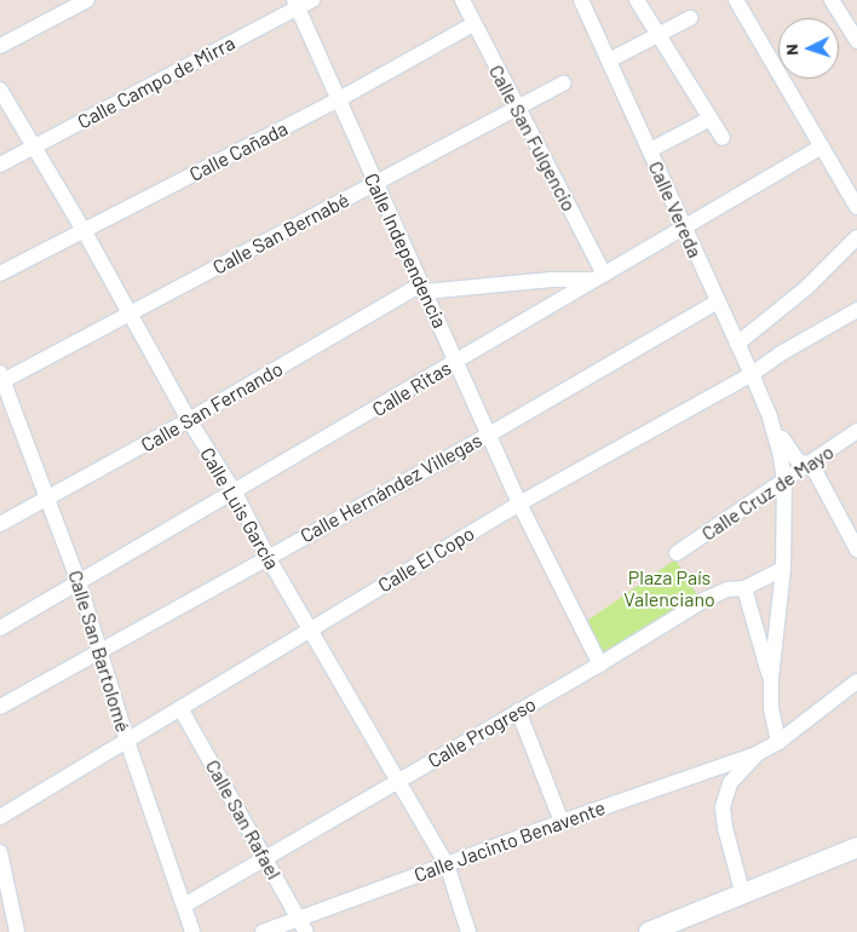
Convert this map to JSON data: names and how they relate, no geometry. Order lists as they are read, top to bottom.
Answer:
{
  "streets": {
    "street": [
      "Calle Campo de Mirra",
      "Calle San Fulgencio",
      "Calle Cañada",
      "Calle Vereda",
      "Calle San Bernabé",
      "Calle Independencia",
      "Calle Ritas",
      "Calle San Fernando",
      "Calle Hernández Villegas",
      "Calle Cruz de Mayo",
      "Calle Luis García",
      "Calle El Copo",
      "Calle San Bartolomé",
      "Calle Progreso",
      "Calle San Rafael",
      "Calle Jacinto Benavente"
    ]
  },
  "crossings": [
    ["Calle Campo de Mirra", "Calle Independencia"],
    ["Calle Campo de Mirra", "Calle Luis García"],
    ["Calle San Fulgencio", "Calle Cañada"],
    ["Calle San Fulgencio", "Calle San Bernabé"],
    ["Calle San Fulgencio", "Calle Ritas"],
    ["Calle San Fulgencio", "Calle San Fernando"],
    ["Calle Cañada", "Calle Independencia"],
    ["Calle Cañada", "Calle Luis García"],
    ["Calle Vereda", "Calle Ritas"],
    ["Calle Vereda", "Calle Hernández Villegas"],
    ["Calle Vereda", "Calle Cruz de Mayo"],
    ["Calle Vereda", "Calle El Copo"],
    ["Calle Vereda", "Calle Progreso"],
    ["Calle San Bernabé", "Calle Independencia"],
    ["Calle San Bernabé", "Calle Luis García"],
    ["Calle San Bernabé", "Calle San Bartolomé"],
    ["Calle Independencia", "Calle Ritas"],
    ["Calle Independencia", "Calle San Fernando"],
    ["Calle Independencia", "Calle Hernández Villegas"],
    ["Calle Independencia", "Calle El Copo"],
    ["Calle Independencia", "Calle Progreso"],
    ["Calle Ritas", "Calle San Fernando"],
    ["Calle Ritas", "Calle Luis García"],
    ["Calle Ritas", "Calle San Bartolomé"],
    ["Calle San Fernando", "Calle Luis García"],
    ["Calle San Fernando", "Calle San Bartolomé"],
    ["Calle Hernández Villegas", "Calle Luis García"],
    ["Calle Hernández Villegas", "Calle San Bartolomé"],
    ["Calle Luis García", "Calle El Copo"],
    ["Calle Luis García", "Calle Progreso"],
    ["Calle Luis García", "Calle Jacinto Benavente"],
    ["Calle El Copo", "Calle San Bartolomé"],
    ["Calle El Copo", "Calle San Rafael"],
    ["Calle San Bartolomé", "Calle Progreso"],
    ["Calle Progreso", "Calle San Rafael"],
    ["Calle San Rafael", "Calle Jacinto Benavente"]
  ],
  "parks": ["Plaza País Valenciano"],
  "north": "left"
}
